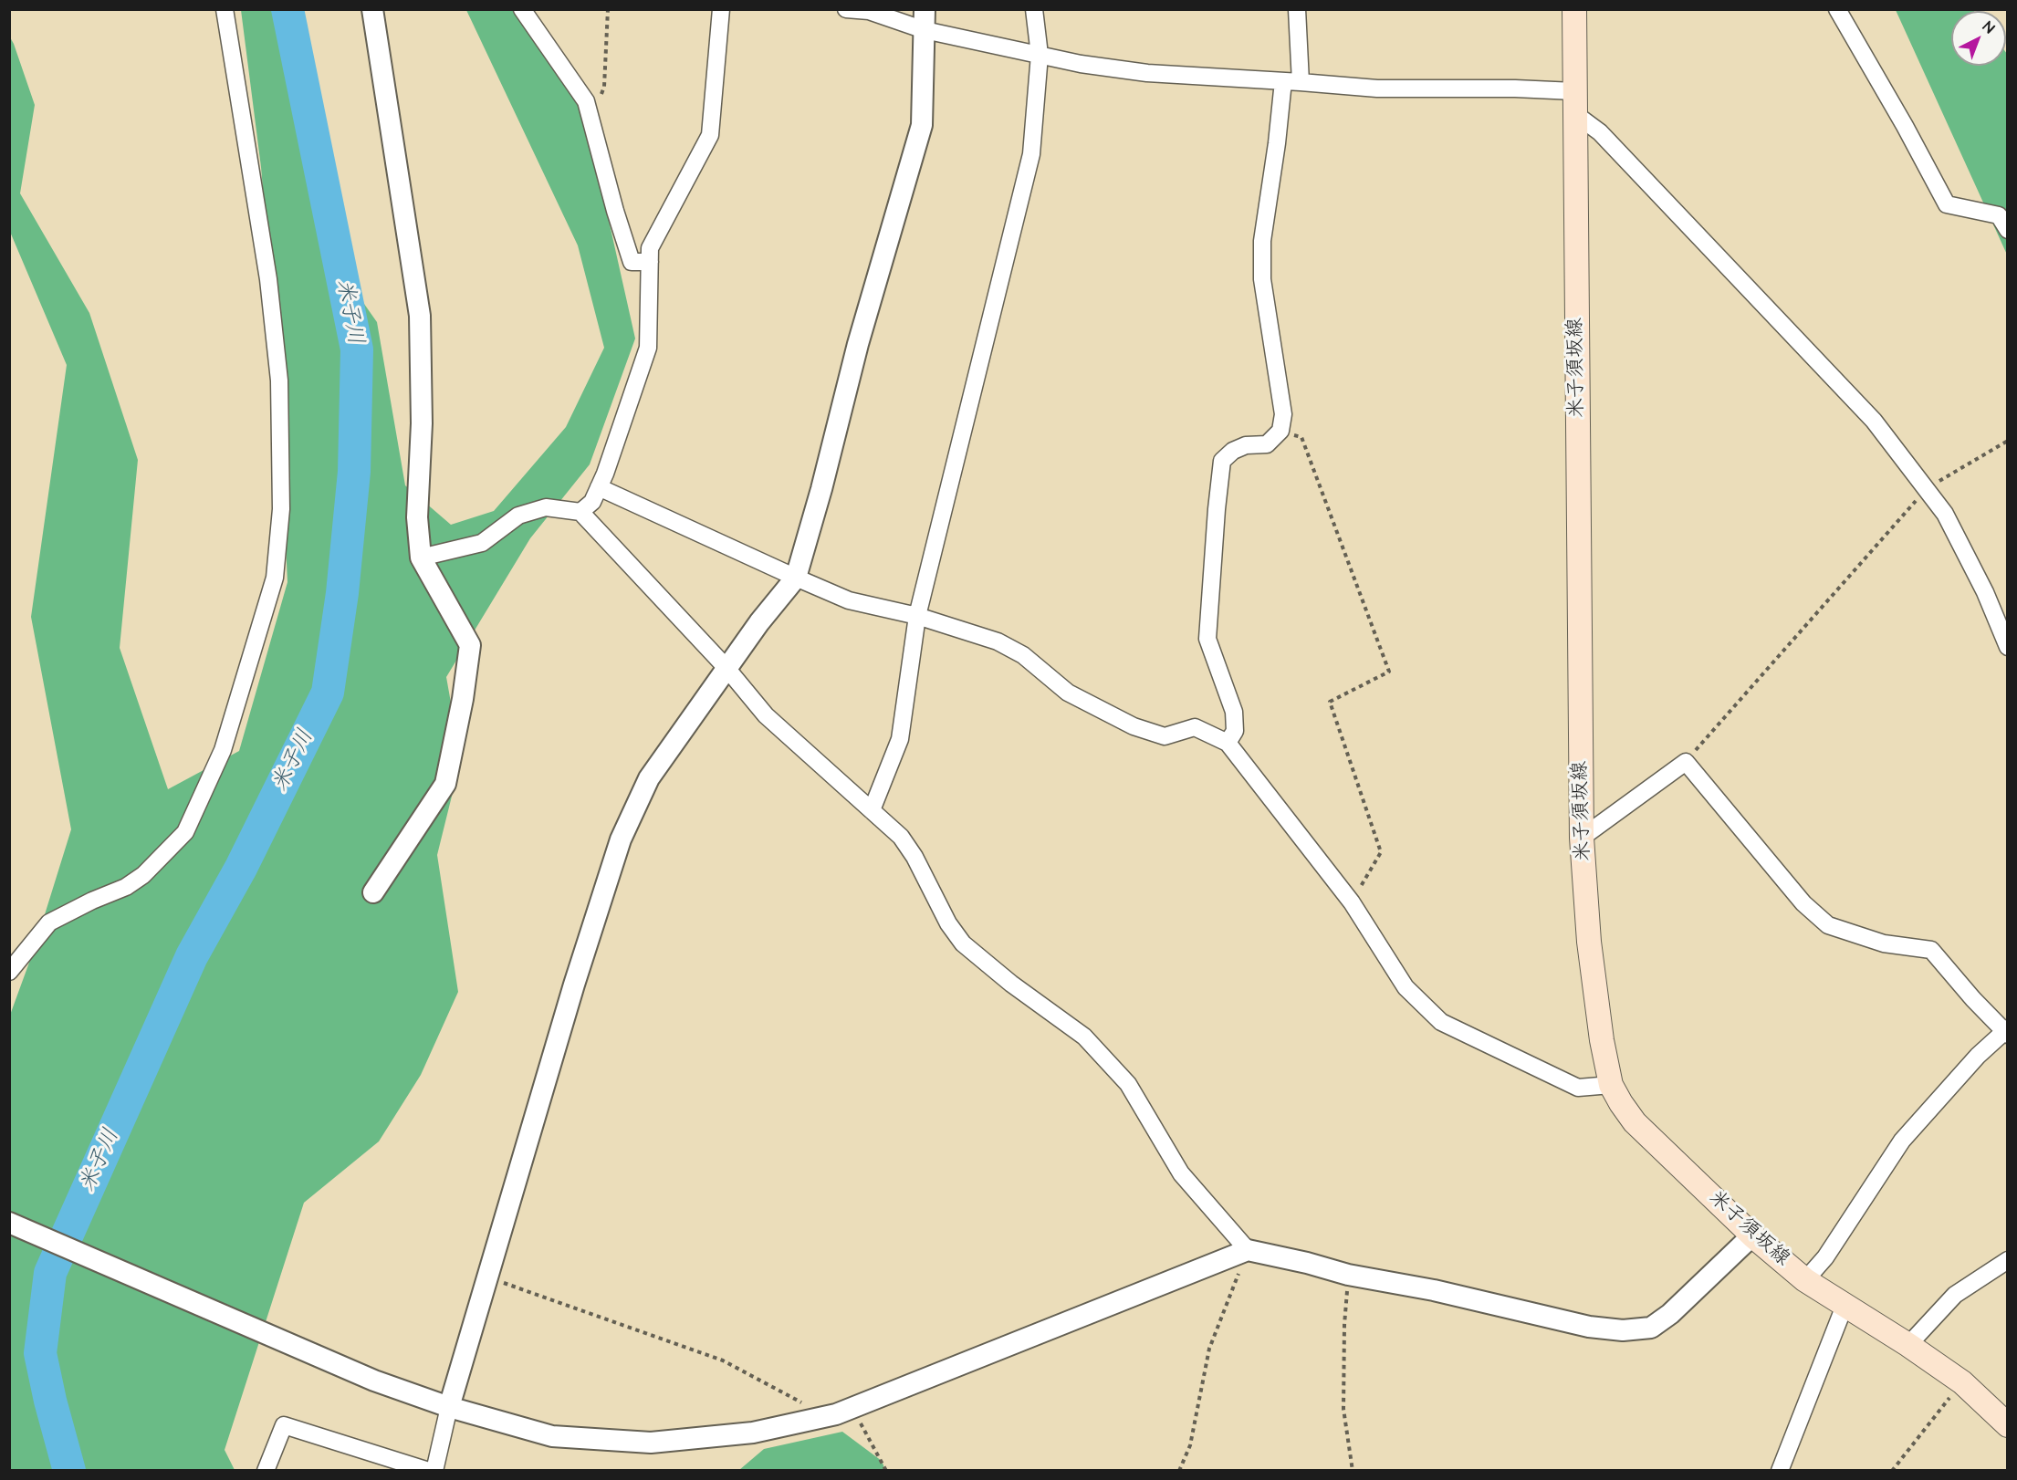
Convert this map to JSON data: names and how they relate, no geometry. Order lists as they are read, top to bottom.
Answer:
{
  "streets": {
    "main road": ["米子須坂線"]
  },
  "water": ["米子川"],
  "north": "top right"
}
